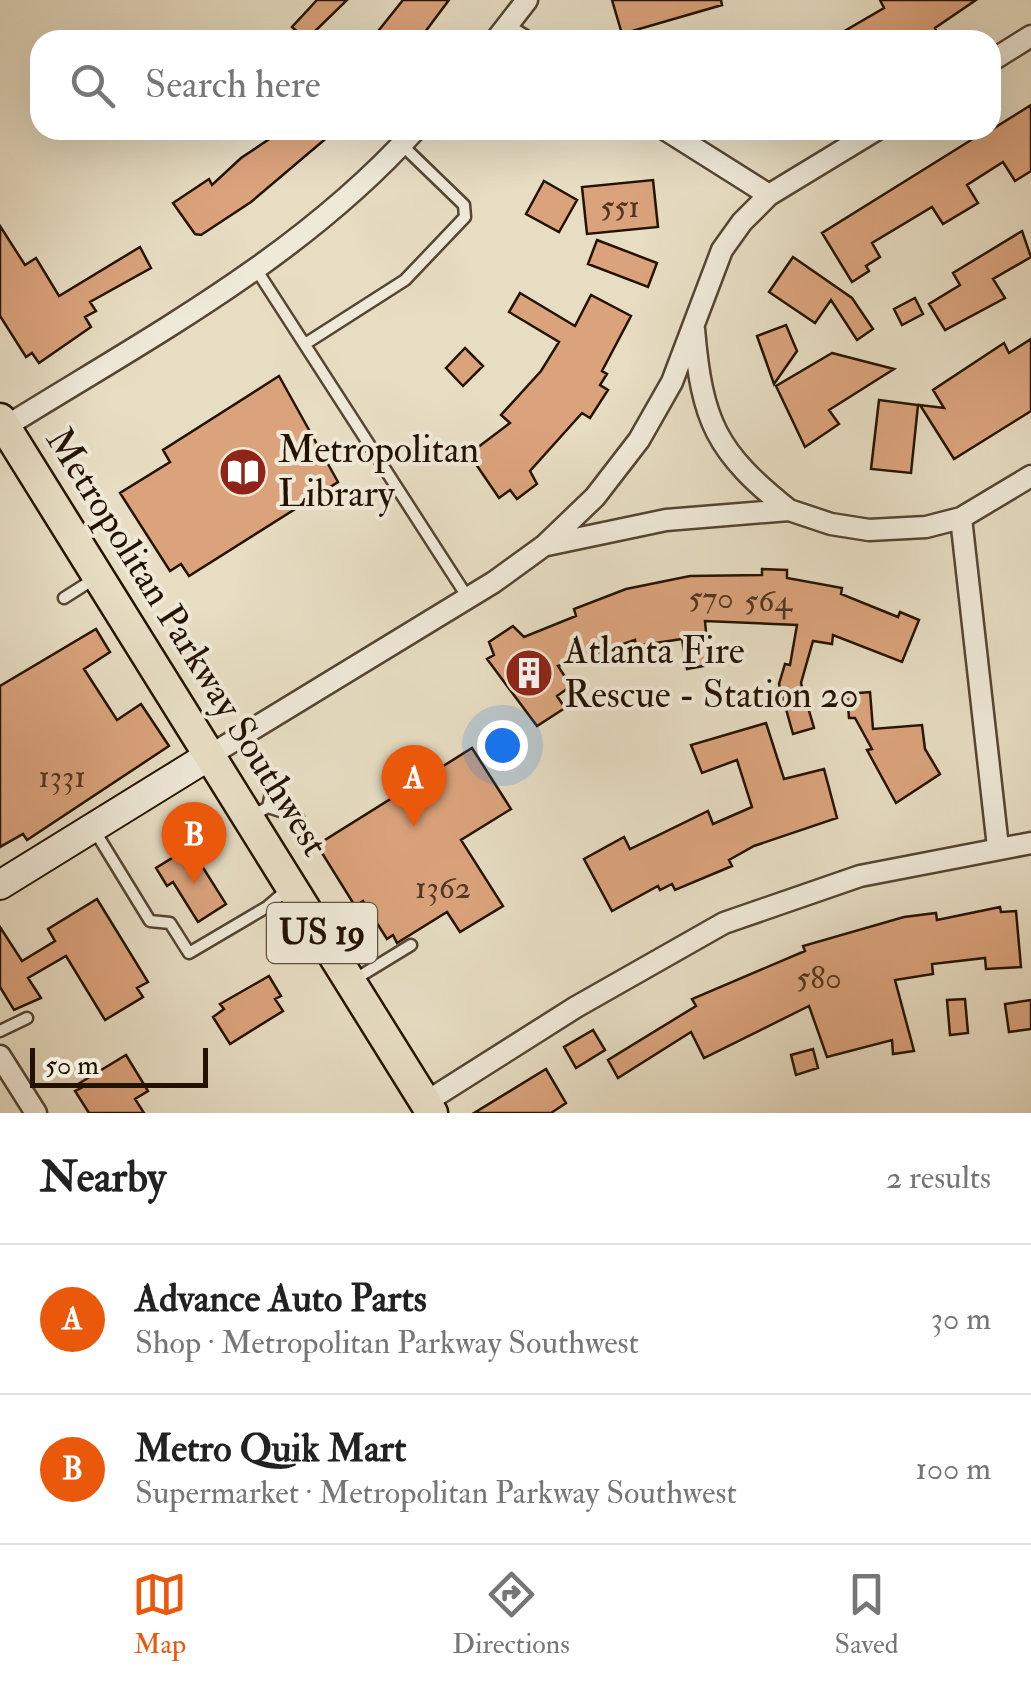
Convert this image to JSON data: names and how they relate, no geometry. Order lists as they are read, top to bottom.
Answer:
{
  "streets": {
    "main road": ["Metropolitan Parkway Southwest", "US 19"]
  },
  "places": {
    "library": ["Metropolitan Library"],
    "building": ["Atlanta Fire Rescue - Station 20"]
  },
  "house_numbers": [
    "551",
    "570",
    "564",
    "1331",
    "1362",
    "580"
  ],
  "scale_bar": "50 m",
  "page": {
    "search": "Search here",
    "pins": ["A", "B"],
    "scale": "50 m",
    "heading": ["Nearby", "2 results"],
    "list": [
      {
        "mark": "A",
        "name": "Advance Auto Parts",
        "note": "Shop · Metropolitan Parkway Southwest",
        "value": "30 m"
      },
      {
        "mark": "B",
        "name": "Metro Quik Mart",
        "note": "Supermarket · Metropolitan Parkway Southwest",
        "value": "100 m"
      }
    ],
    "nav": ["Map", "Directions", "Saved"]
  }
}
